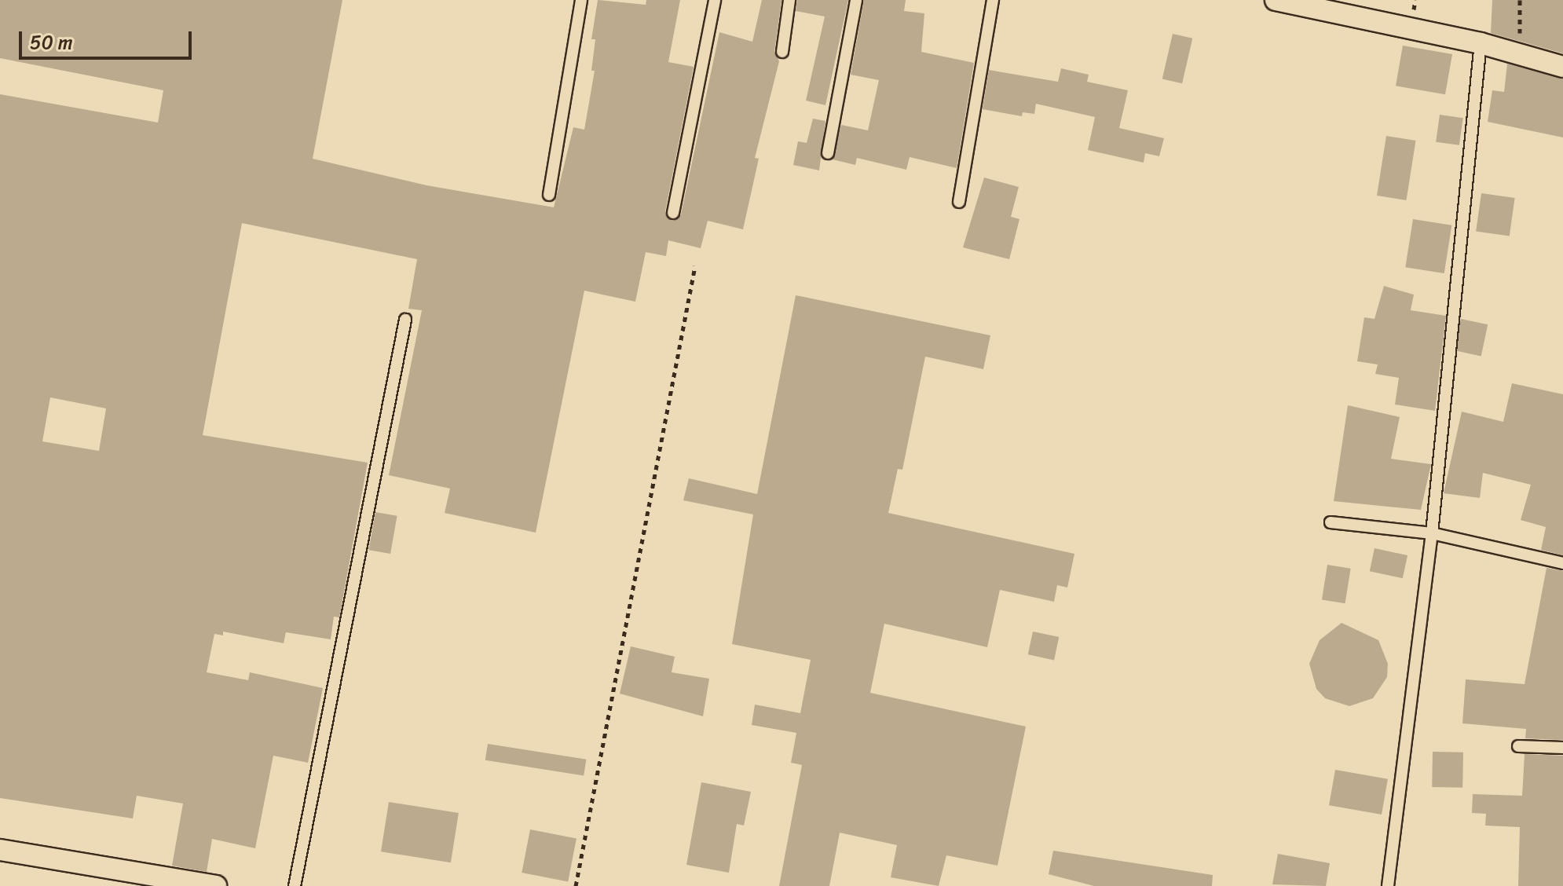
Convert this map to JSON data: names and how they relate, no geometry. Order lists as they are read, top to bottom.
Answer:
{
  "scale_bar": "50 m"
}
